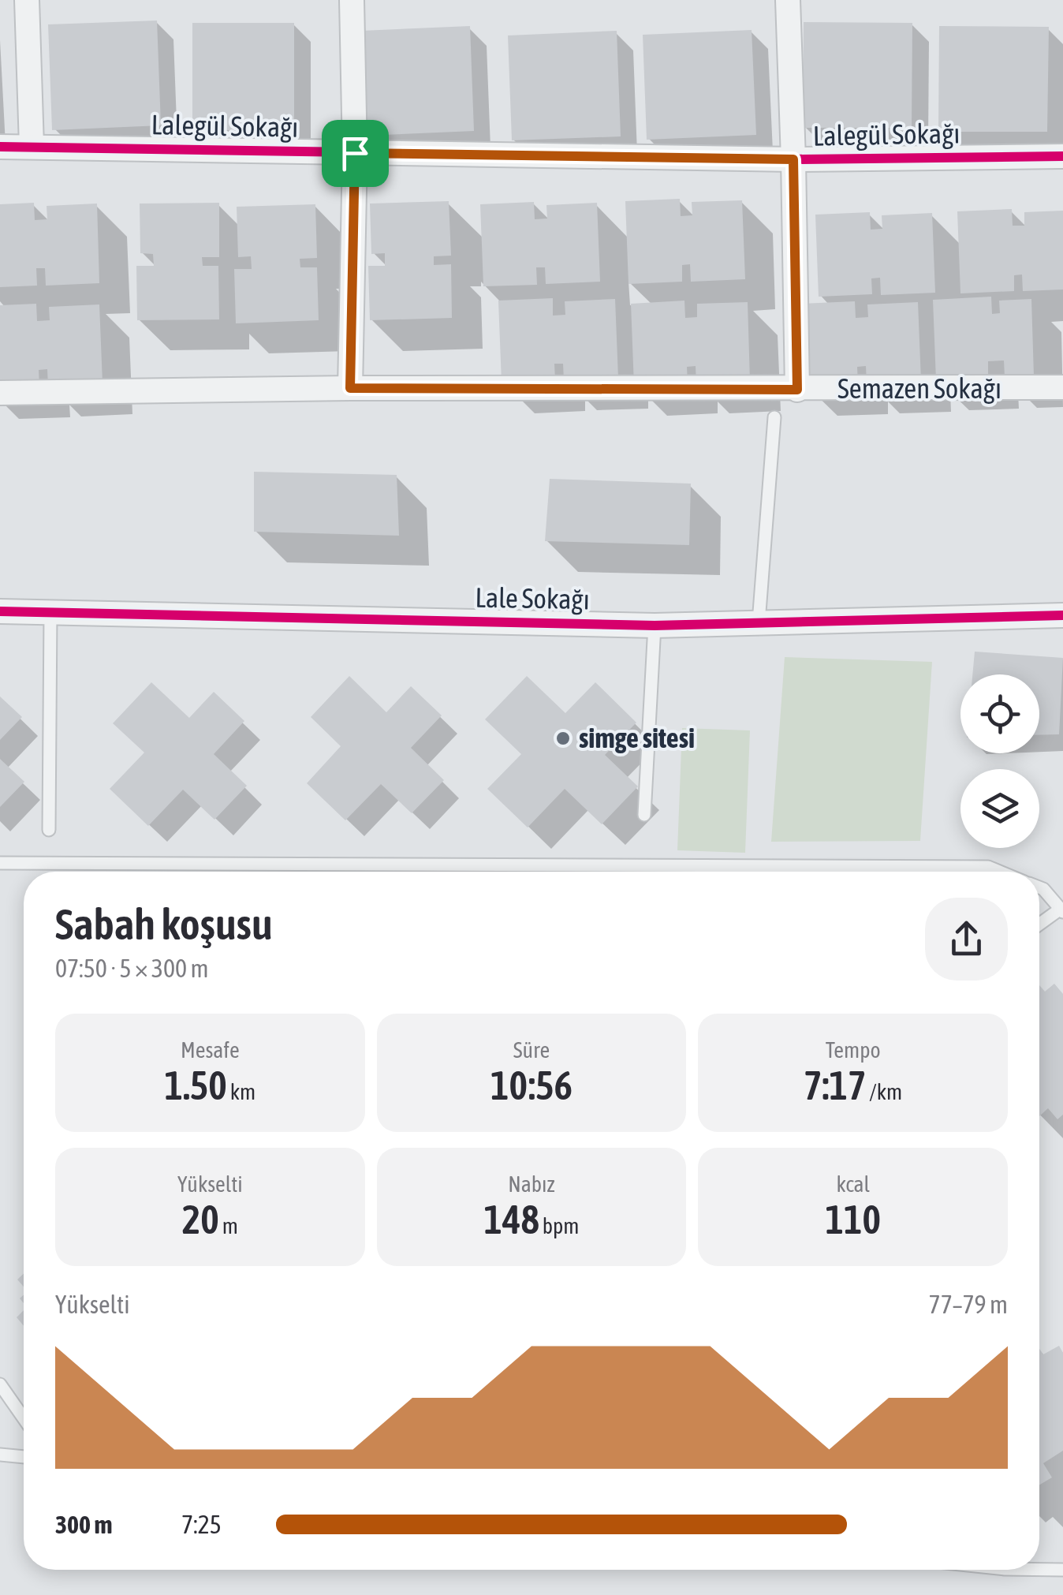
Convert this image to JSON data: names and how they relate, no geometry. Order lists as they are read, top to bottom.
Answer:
{
  "streets": {
    "street": ["Lalegül Sokağı", "Semazen Sokağı", "Lale Sokağı"]
  },
  "places": ["simge sitesi"],
  "page": {
    "heading": ["Sabah koşusu", "07:50 · 5 × 300 m"],
    "stats": [
      ["Mesafe", "1.50 km"],
      ["Süre", "10:56"],
      ["Tempo", "7:17 /km"],
      ["Yükselti", "20 m"],
      ["Nabız", "148 bpm"],
      ["kcal", "110"]
    ],
    "chart": ["Yükselti", "77–79 m"],
    "list": [
      {
        "name": "300 m",
        "note": "7:25"
      }
    ]
  }
}
